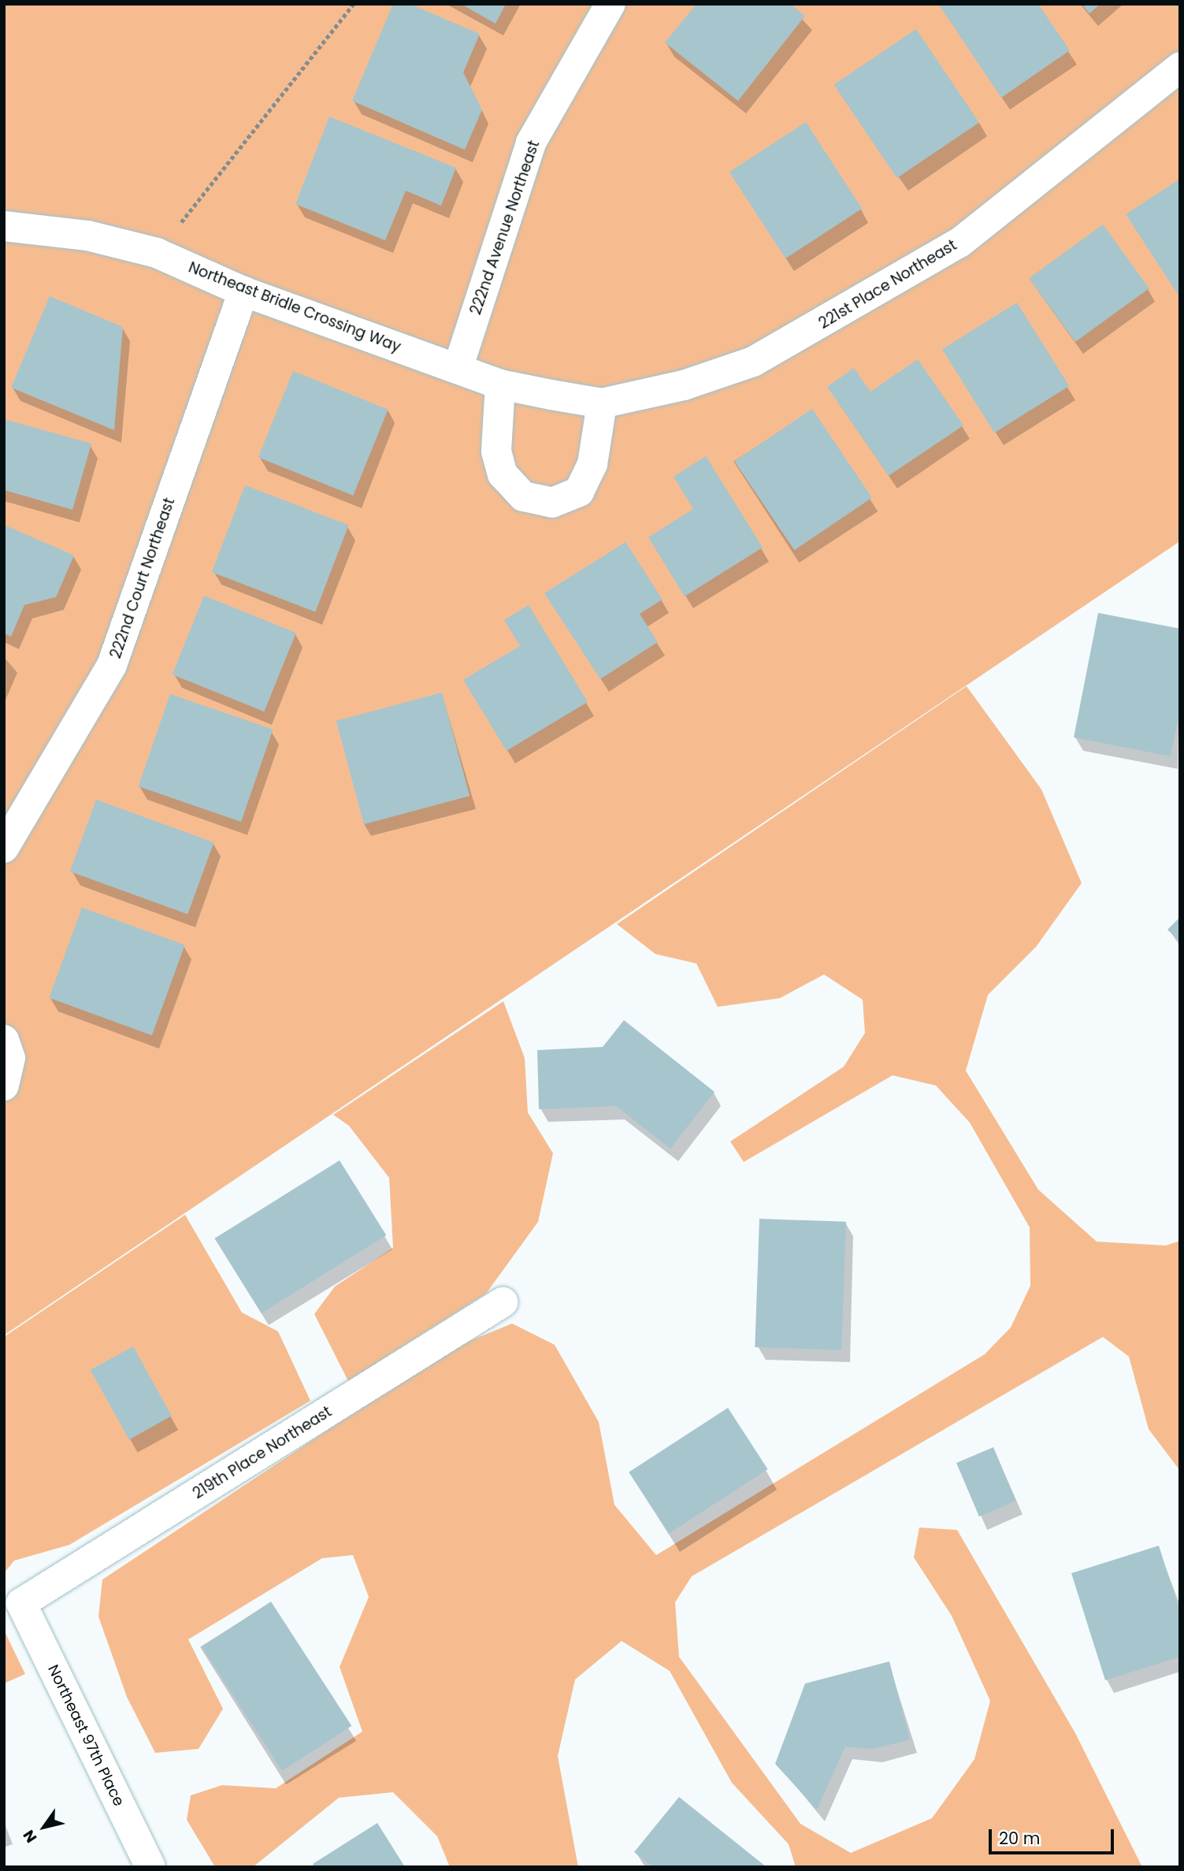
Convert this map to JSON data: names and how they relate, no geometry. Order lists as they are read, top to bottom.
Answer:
{
  "streets": {
    "street": [
      "222nd Avenue Northeast",
      "221st Place Northeast",
      "Northeast Bridle Crossing Way",
      "222nd Court Northeast",
      "219th Place Northeast",
      "Northeast 97th Place"
    ]
  },
  "crossings": [
    ["222nd Avenue Northeast", "Northeast Bridle Crossing Way"],
    ["221st Place Northeast", "Northeast Bridle Crossing Way"],
    ["Northeast Bridle Crossing Way", "222nd Court Northeast"],
    ["219th Place Northeast", "Northeast 97th Place"]
  ],
  "scale_bar": "20 m",
  "north": "bottom left"
}
